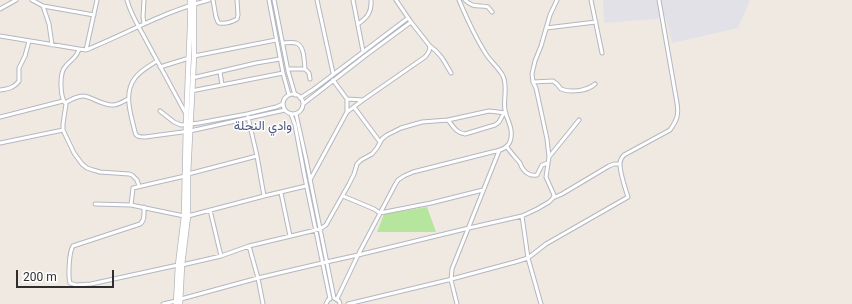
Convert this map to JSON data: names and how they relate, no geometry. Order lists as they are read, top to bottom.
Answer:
{
  "districts": ["وادي النحلة"],
  "scale_bar": "200 m"
}
